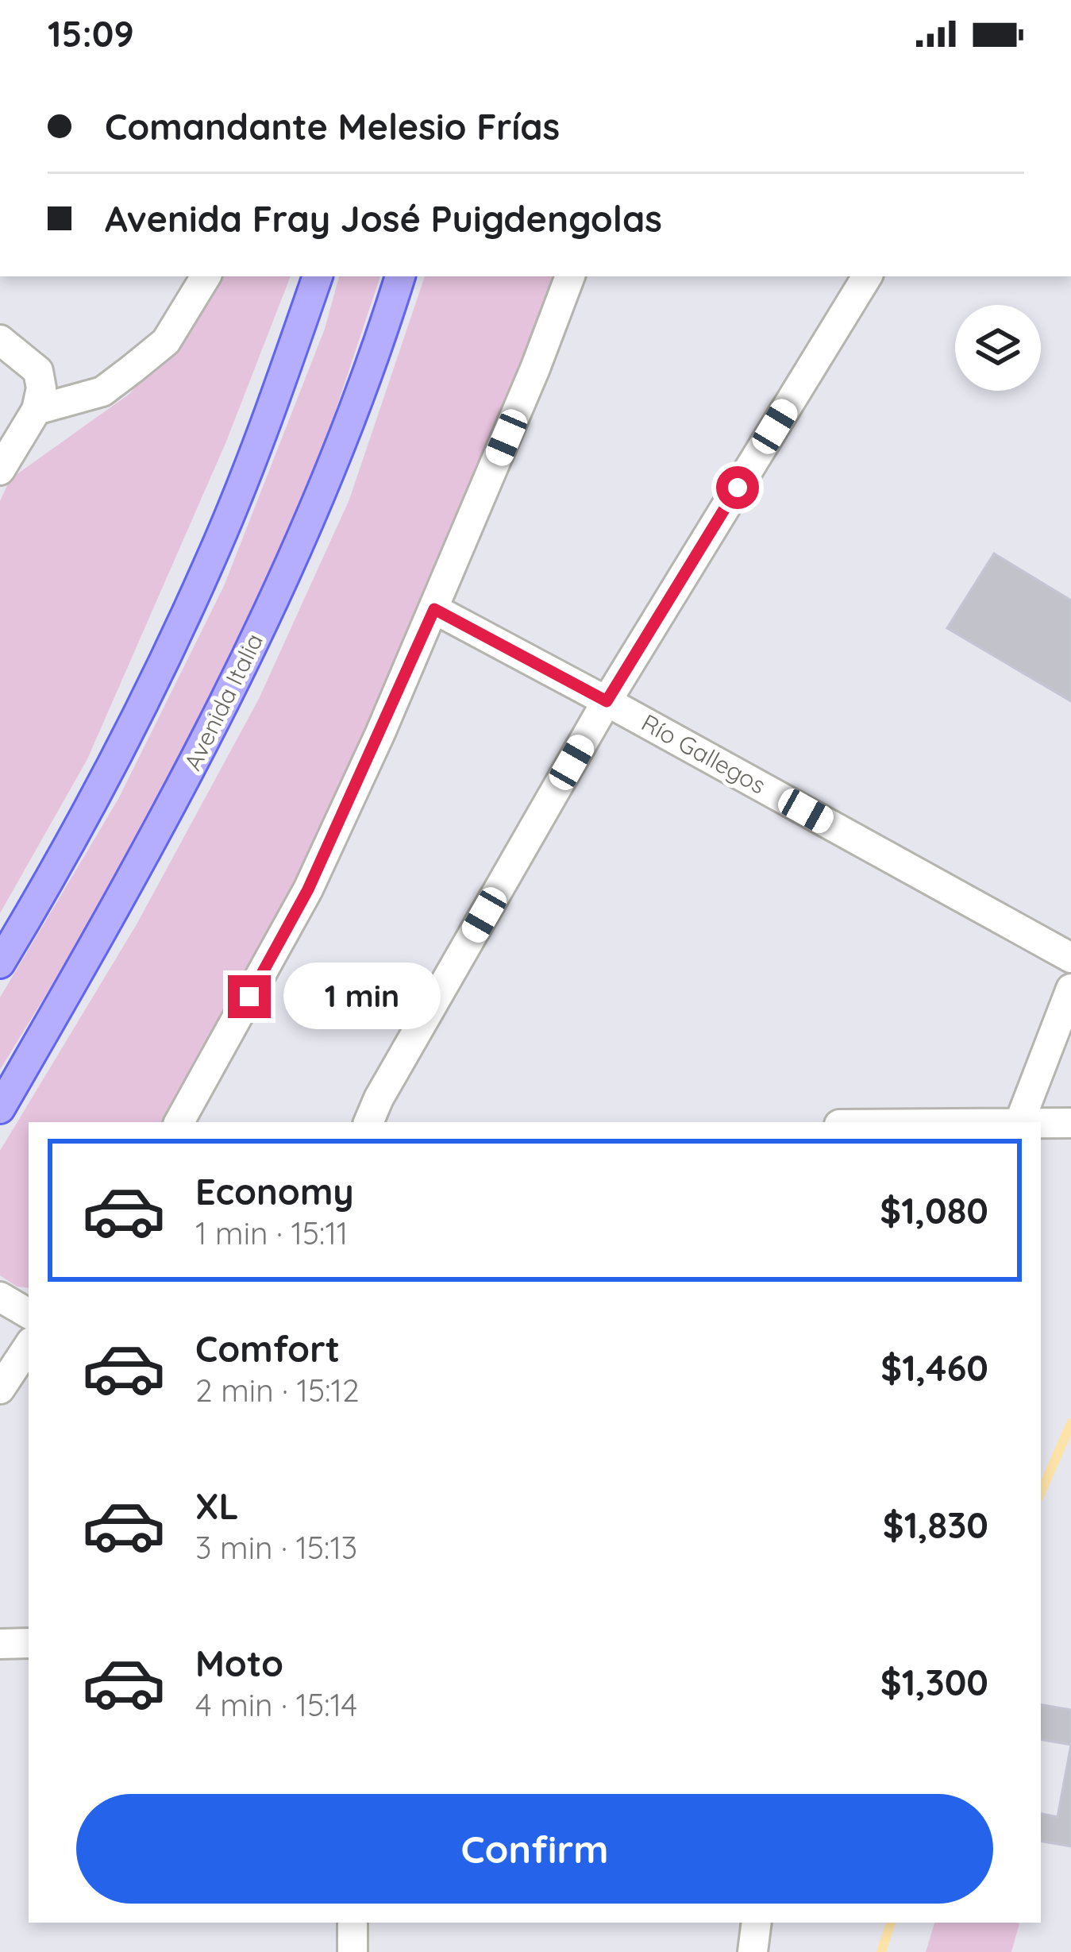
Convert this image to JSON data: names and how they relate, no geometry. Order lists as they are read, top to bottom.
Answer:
{
  "streets": {
    "main road": ["Avenida Italia"],
    "street": ["Río Gallegos"]
  },
  "page": {
    "status": "15:09",
    "banner": ["Comandante Melesio Frías", "Avenida Fray José Puigdengolas"],
    "bubble": "1 min",
    "list": [
      {
        "name": "Economy",
        "note": "1 min · 15:11",
        "value": "$1,080"
      },
      {
        "name": "Comfort",
        "note": "2 min · 15:12",
        "value": "$1,460"
      },
      {
        "name": "XL",
        "note": "3 min · 15:13",
        "value": "$1,830"
      },
      {
        "name": "Moto",
        "note": "4 min · 15:14",
        "value": "$1,300"
      }
    ],
    "buttons": "Confirm"
  }
}
